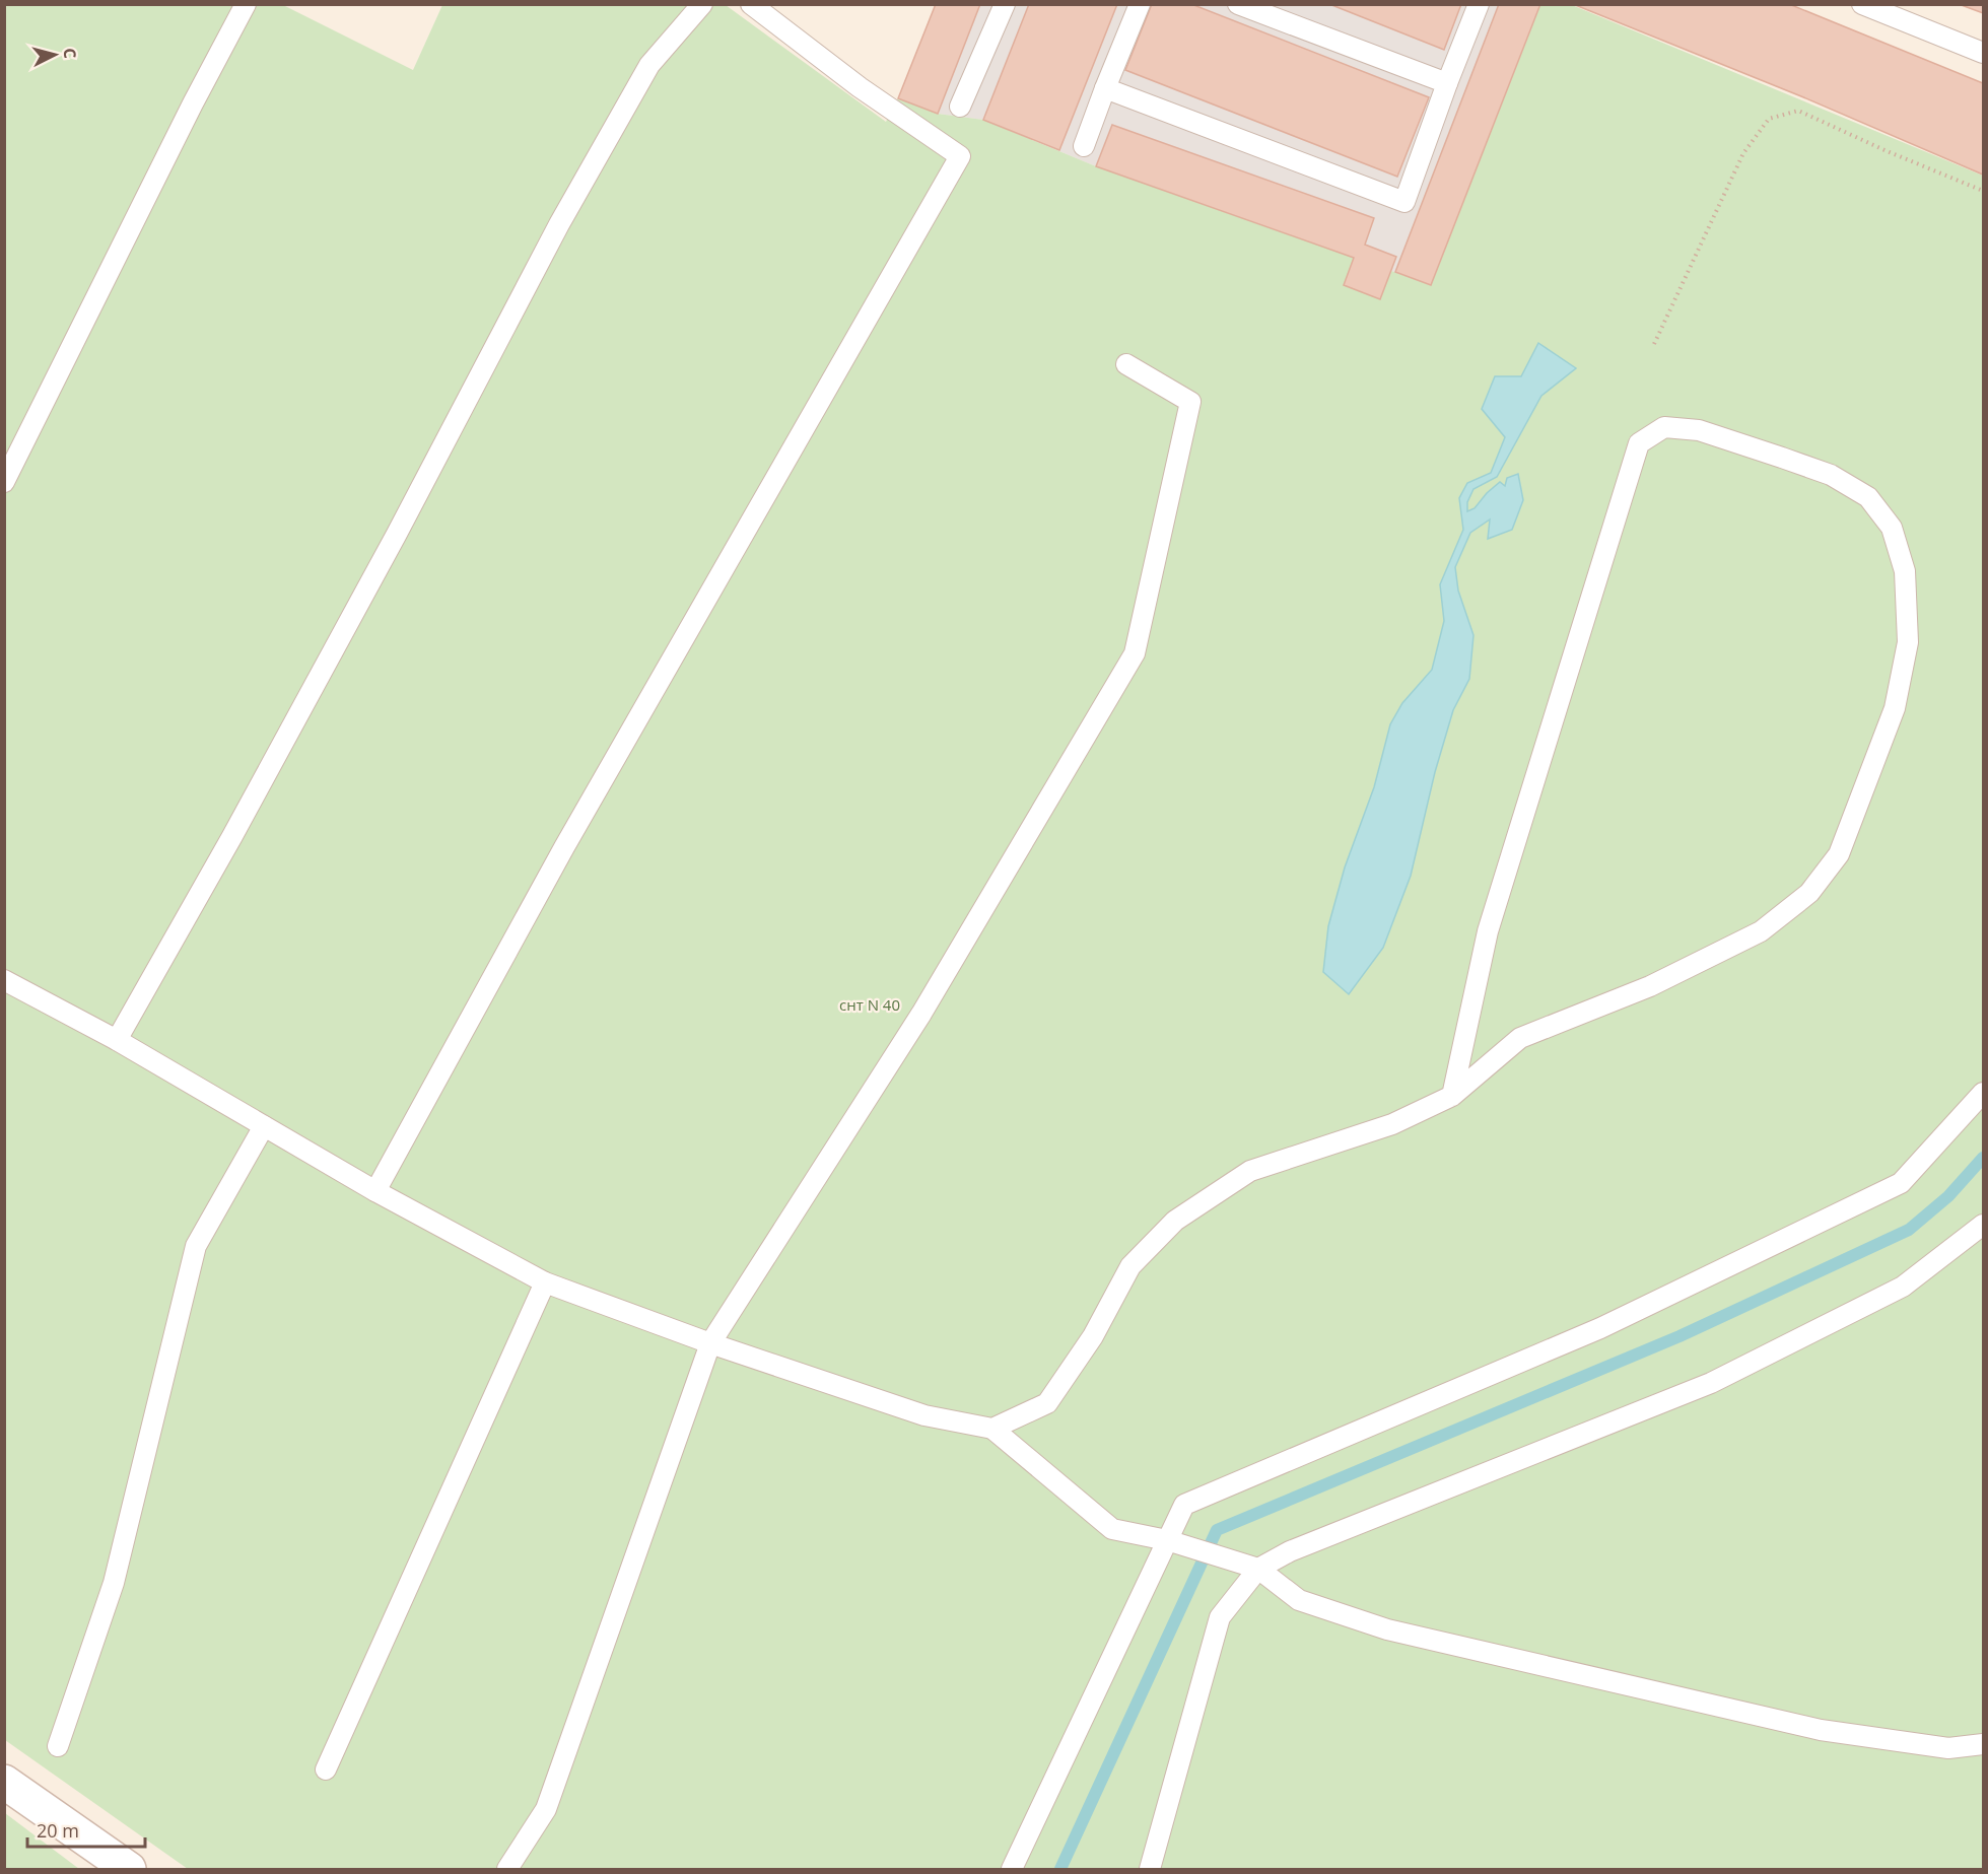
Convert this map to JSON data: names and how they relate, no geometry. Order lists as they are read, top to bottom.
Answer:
{
  "parks": ["снт N 40"],
  "scale_bar": "20 m",
  "north": "right"
}
